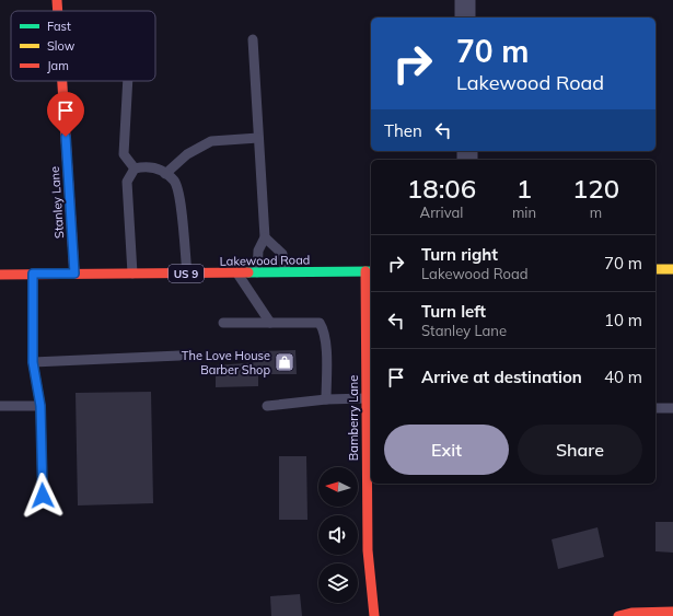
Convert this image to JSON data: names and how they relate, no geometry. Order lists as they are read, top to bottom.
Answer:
{
  "streets": {
    "main road": [
      "Stanley Lane",
      "Lakewood Road",
      "US 9",
      "Bamberry Lane"
    ]
  },
  "crossings": [
    ["Stanley Lane", "Lakewood Road"],
    ["Lakewood Road", "Bamberry Lane"]
  ],
  "places": {
    "shop": ["The Love House Barber Shop"]
  },
  "legend": ["Fast", "Slow", "Jam"],
  "north": "left",
  "page": {
    "turn": ["70 m", "Lakewood Road"],
    "then": "Then",
    "eta": [
      "18:06",
      "Arrival",
      "1",
      "min",
      "120",
      "m"
    ],
    "list": [
      {
        "name": "Turn right",
        "note": "Lakewood Road",
        "value": "70 m"
      },
      {
        "name": "Turn left",
        "note": "Stanley Lane",
        "value": "10 m"
      },
      {
        "name": "Arrive at destination",
        "value": "40 m"
      }
    ],
    "buttons": ["Exit", "Share"]
  }
}
